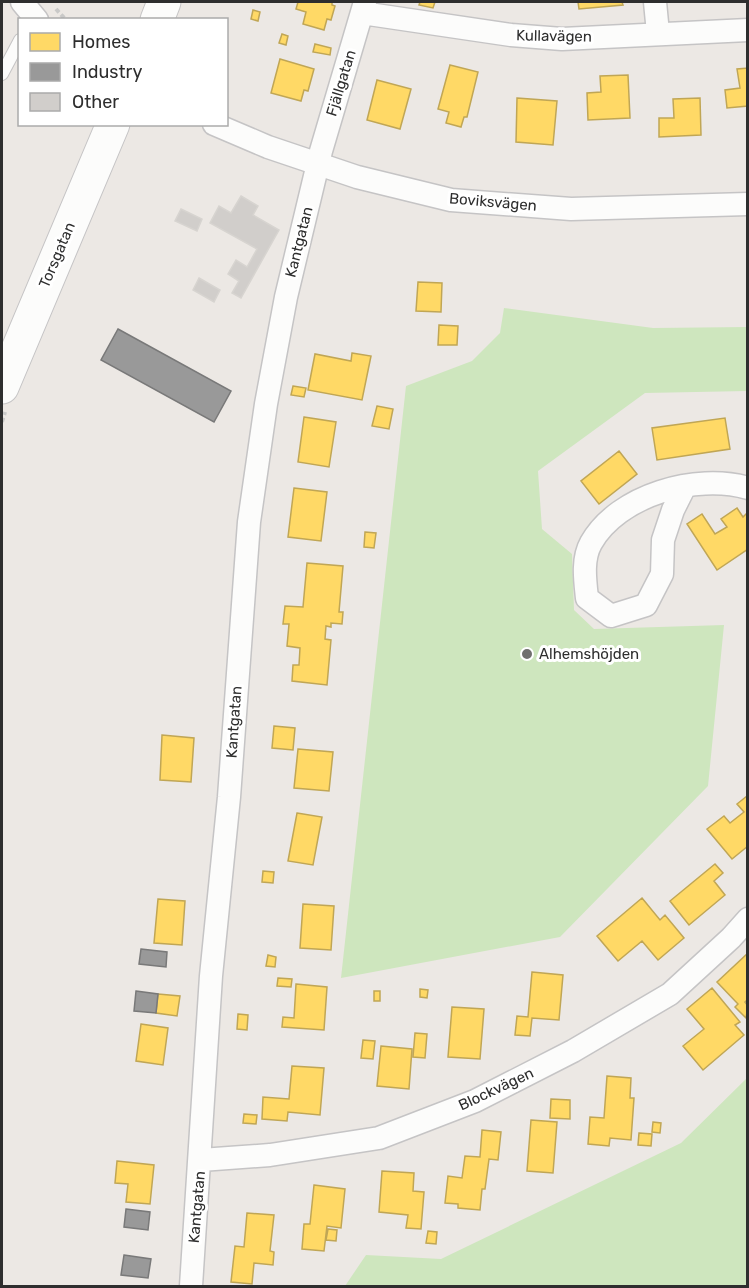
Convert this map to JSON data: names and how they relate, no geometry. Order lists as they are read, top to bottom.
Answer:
{
  "streets": {
    "main road": ["Torsgatan"],
    "street": [
      "Kullavägen",
      "Fjällgatan",
      "Boviksvägen",
      "Kantgatan",
      "Blockvägen"
    ]
  },
  "crossings": [
    ["Kullavägen", "Fjällgatan"],
    ["Fjällgatan", "Boviksvägen"],
    ["Fjällgatan", "Kantgatan"],
    ["Boviksvägen", "Kantgatan"],
    ["Kantgatan", "Blockvägen"]
  ],
  "places": ["Alhemshöjden"],
  "legend": ["Homes", "Industry", "Other"]
}
